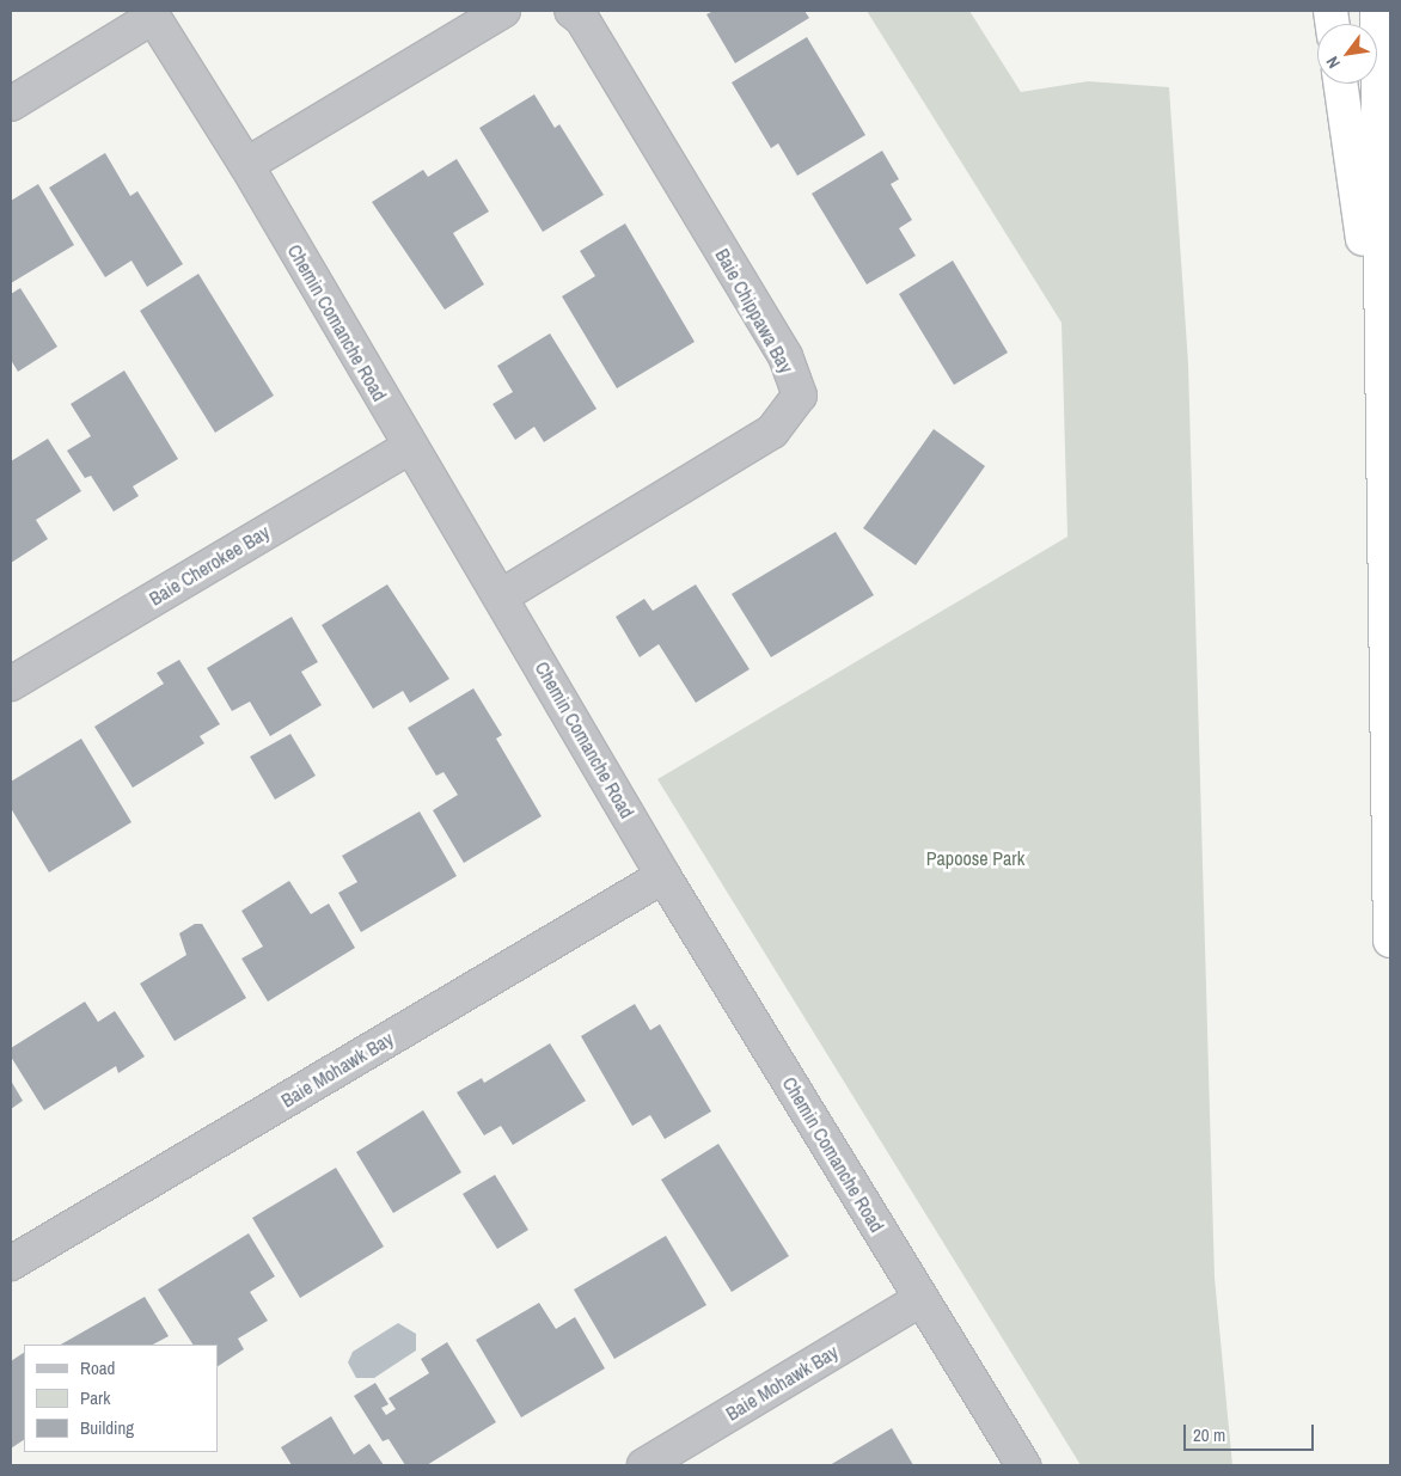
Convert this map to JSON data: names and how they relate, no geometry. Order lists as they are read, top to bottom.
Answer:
{
  "streets": {
    "street": [
      "Baie Chippawa Bay",
      "Chemin Comanche Road",
      "Baie Cherokee Bay",
      "Baie Mohawk Bay"
    ]
  },
  "crossings": [
    ["Baie Chippawa Bay", "Chemin Comanche Road"],
    ["Chemin Comanche Road", "Baie Cherokee Bay"],
    ["Chemin Comanche Road", "Baie Mohawk Bay"]
  ],
  "parks": ["Papoose Park"],
  "legend": ["Road", "Park", "Building"],
  "scale_bar": "20 m",
  "north": "bottom left"
}
